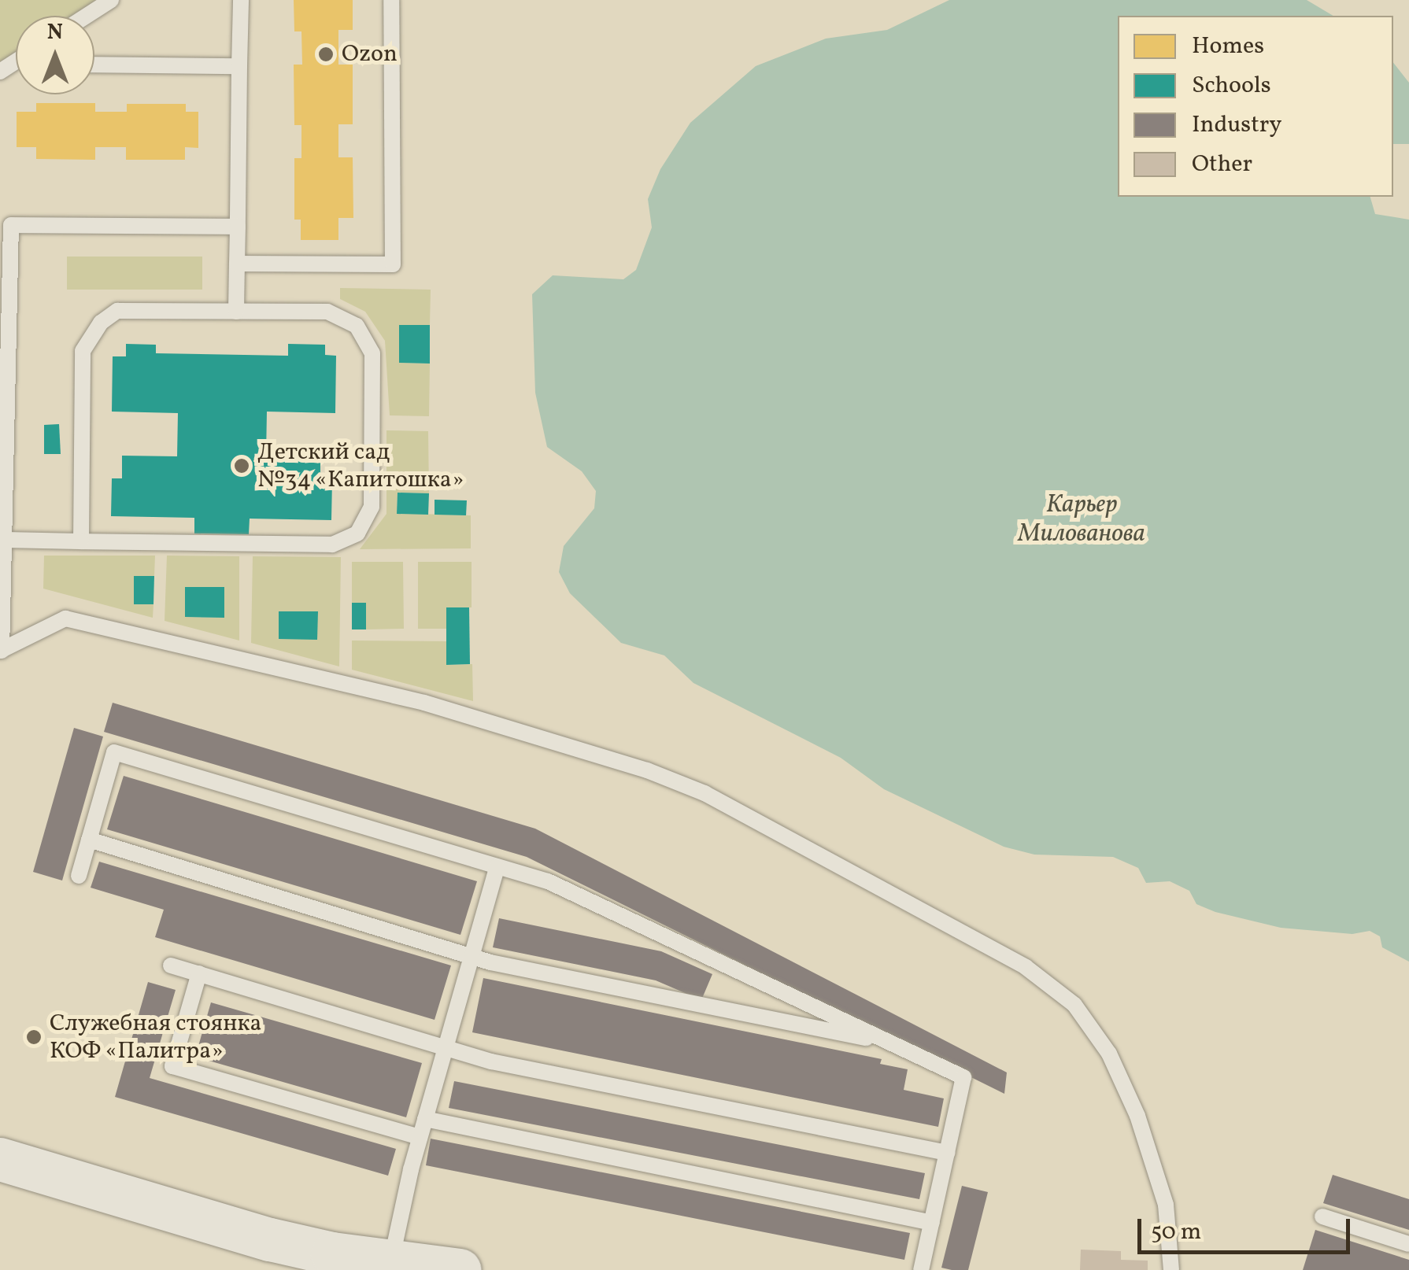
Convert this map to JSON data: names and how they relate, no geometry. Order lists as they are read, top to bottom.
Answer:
{
  "water": ["Карьер Милованова"],
  "places": ["Ozon", "Детский сад №34 «Капитошка»", "Служебная стоянка КОФ «Палитра»"],
  "legend": [
    "Homes",
    "Schools",
    "Industry",
    "Other"
  ],
  "scale_bar": "50 m",
  "north": "top"
}
